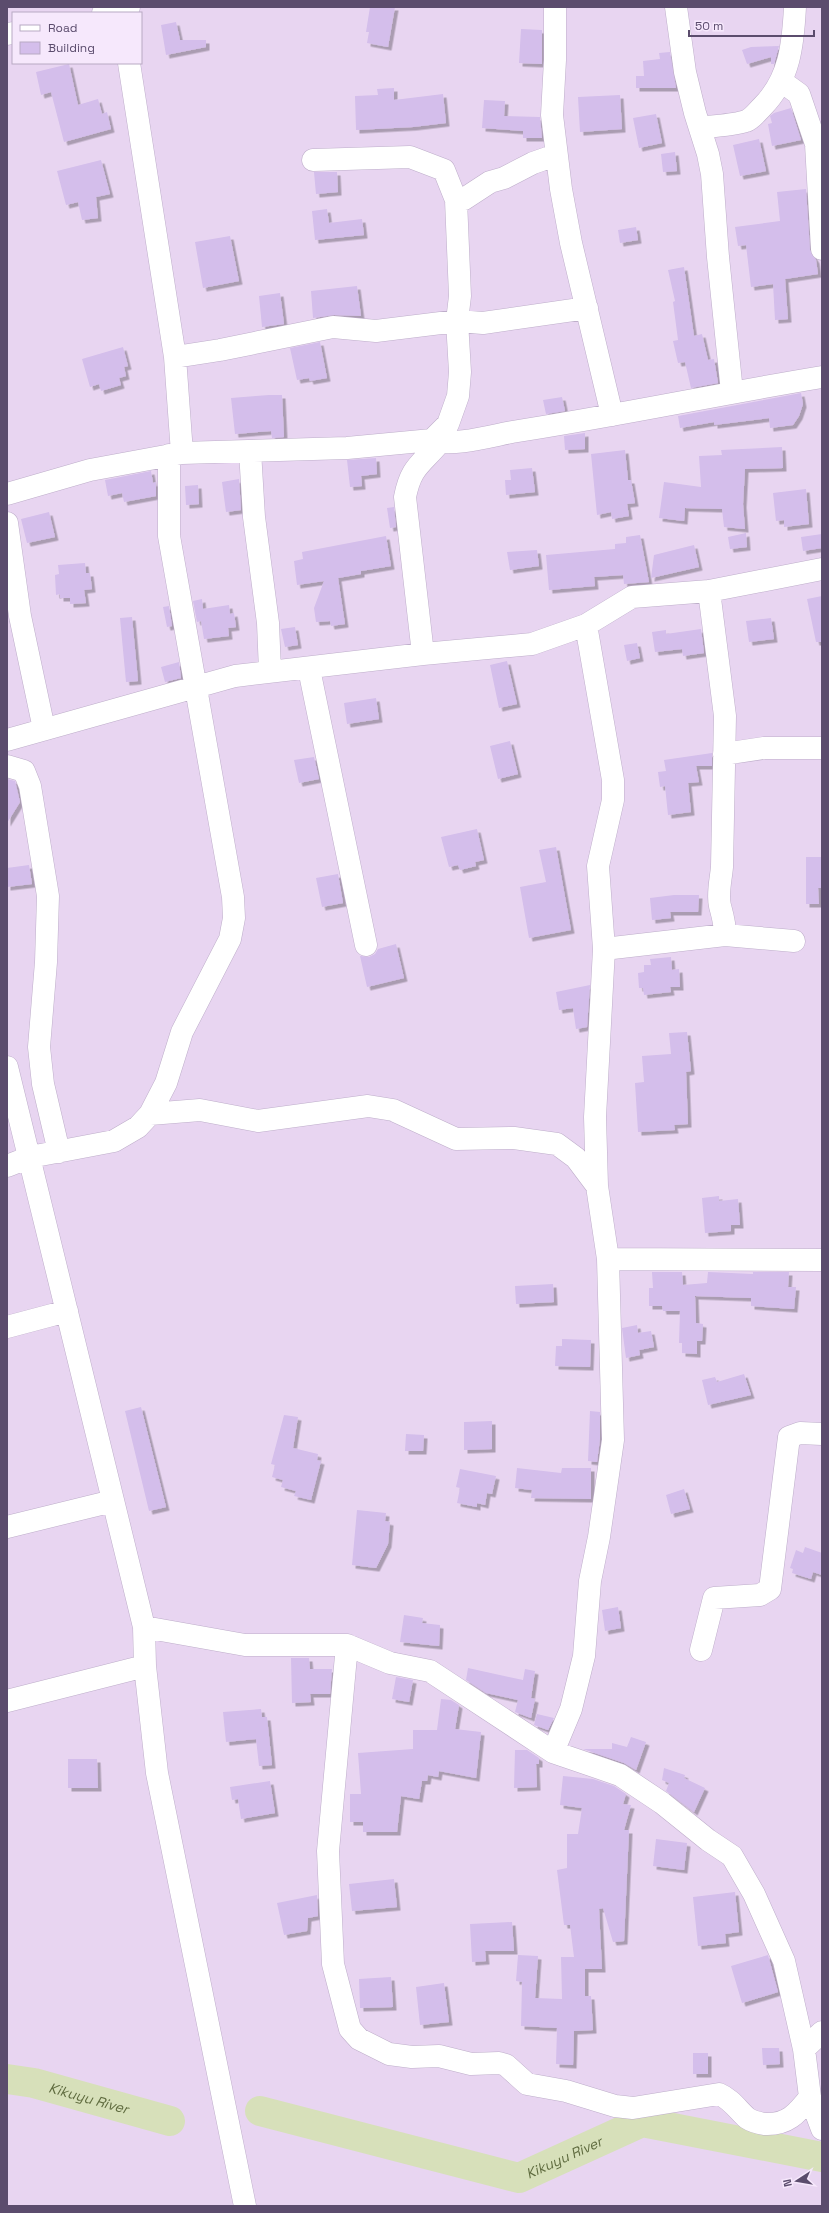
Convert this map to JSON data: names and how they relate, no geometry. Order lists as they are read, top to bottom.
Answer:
{
  "water": ["Kikuyu River"],
  "legend": ["Road", "Building"],
  "scale_bar": "50 m",
  "north": "left"
}
